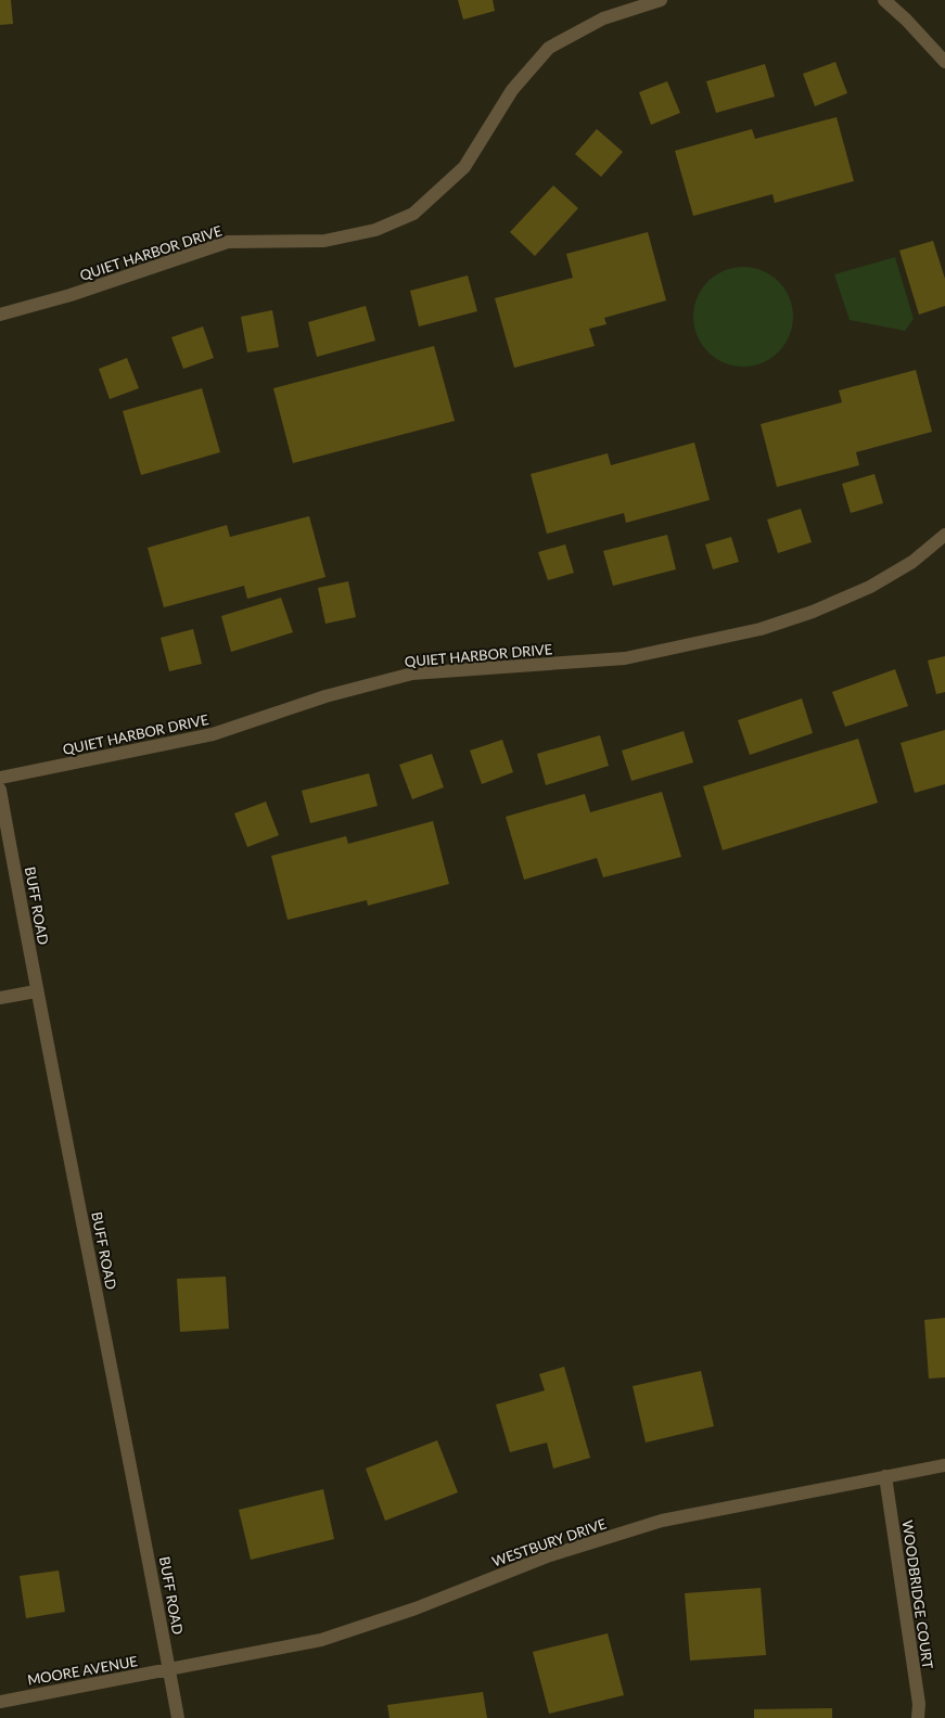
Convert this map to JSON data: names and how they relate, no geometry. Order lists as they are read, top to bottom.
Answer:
{
  "streets": {
    "street": [
      "QUIET HARBOR DRIVE",
      "BUFF ROAD",
      "WESTBURY DRIVE",
      "WOODBRIDGE COURT",
      "MOORE AVENUE"
    ]
  },
  "crossings": [
    ["BUFF ROAD", "WESTBURY DRIVE"],
    ["BUFF ROAD", "MOORE AVENUE"],
    ["WESTBURY DRIVE", "WOODBRIDGE COURT"],
    ["WESTBURY DRIVE", "MOORE AVENUE"]
  ]
}
